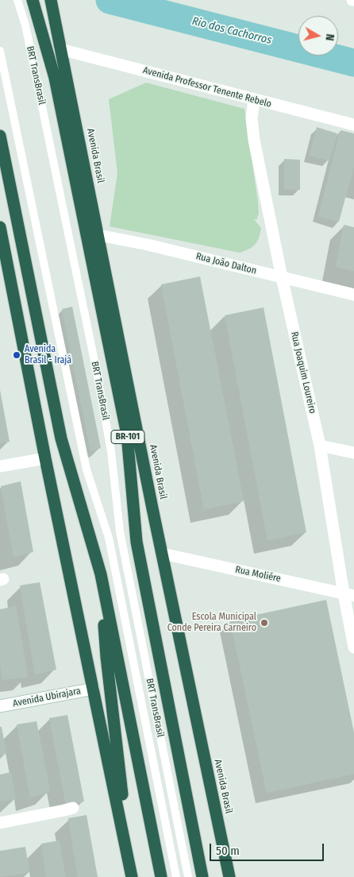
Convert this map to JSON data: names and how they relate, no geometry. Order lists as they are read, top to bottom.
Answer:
{
  "streets": {
    "highway": ["Avenida Brasil", "BR-101"],
    "street": [
      "Avenida Professor Tenente Rebelo",
      "Rua João Dalton",
      "Rua Joaquim Loureiro",
      "Rua Moliére",
      "Avenida Ubirajara"
    ],
    "lane": ["BRT TransBrasil"]
  },
  "crossings": [
    ["Avenida Professor Tenente Rebelo", "Avenida Brasil"],
    ["Avenida Professor Tenente Rebelo", "Rua Joaquim Loureiro"],
    ["Avenida Brasil", "Rua João Dalton"],
    ["Avenida Brasil", "Rua Moliére"],
    ["Rua João Dalton", "Rua Joaquim Loureiro"],
    ["Rua Joaquim Loureiro", "Rua Moliére"]
  ],
  "water": ["Rio dos Cachorros"],
  "places": ["Avenida Brasil - Irajá", "Escola Municipal Conde Pereira Carneiro"],
  "scale_bar": "50 m",
  "north": "right"
}
